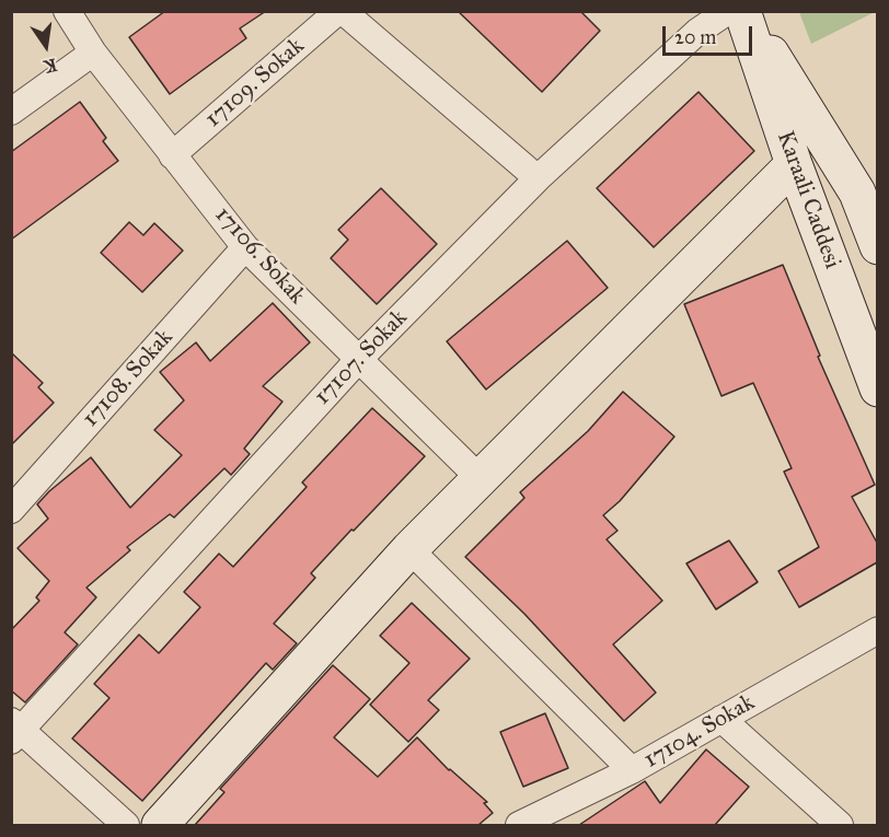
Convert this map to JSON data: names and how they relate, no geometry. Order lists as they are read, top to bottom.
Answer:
{
  "streets": {
    "street": [
      "17109. Sokak",
      "Karaali Caddesi",
      "17106. Sokak",
      "17107. Sokak",
      "17108. Sokak",
      "17104. Sokak"
    ]
  },
  "crossings": [
    ["17109. Sokak", "17106. Sokak"],
    ["17106. Sokak", "17107. Sokak"],
    ["17106. Sokak", "17108. Sokak"]
  ],
  "scale_bar": "20 m",
  "north": "bottom"
}
